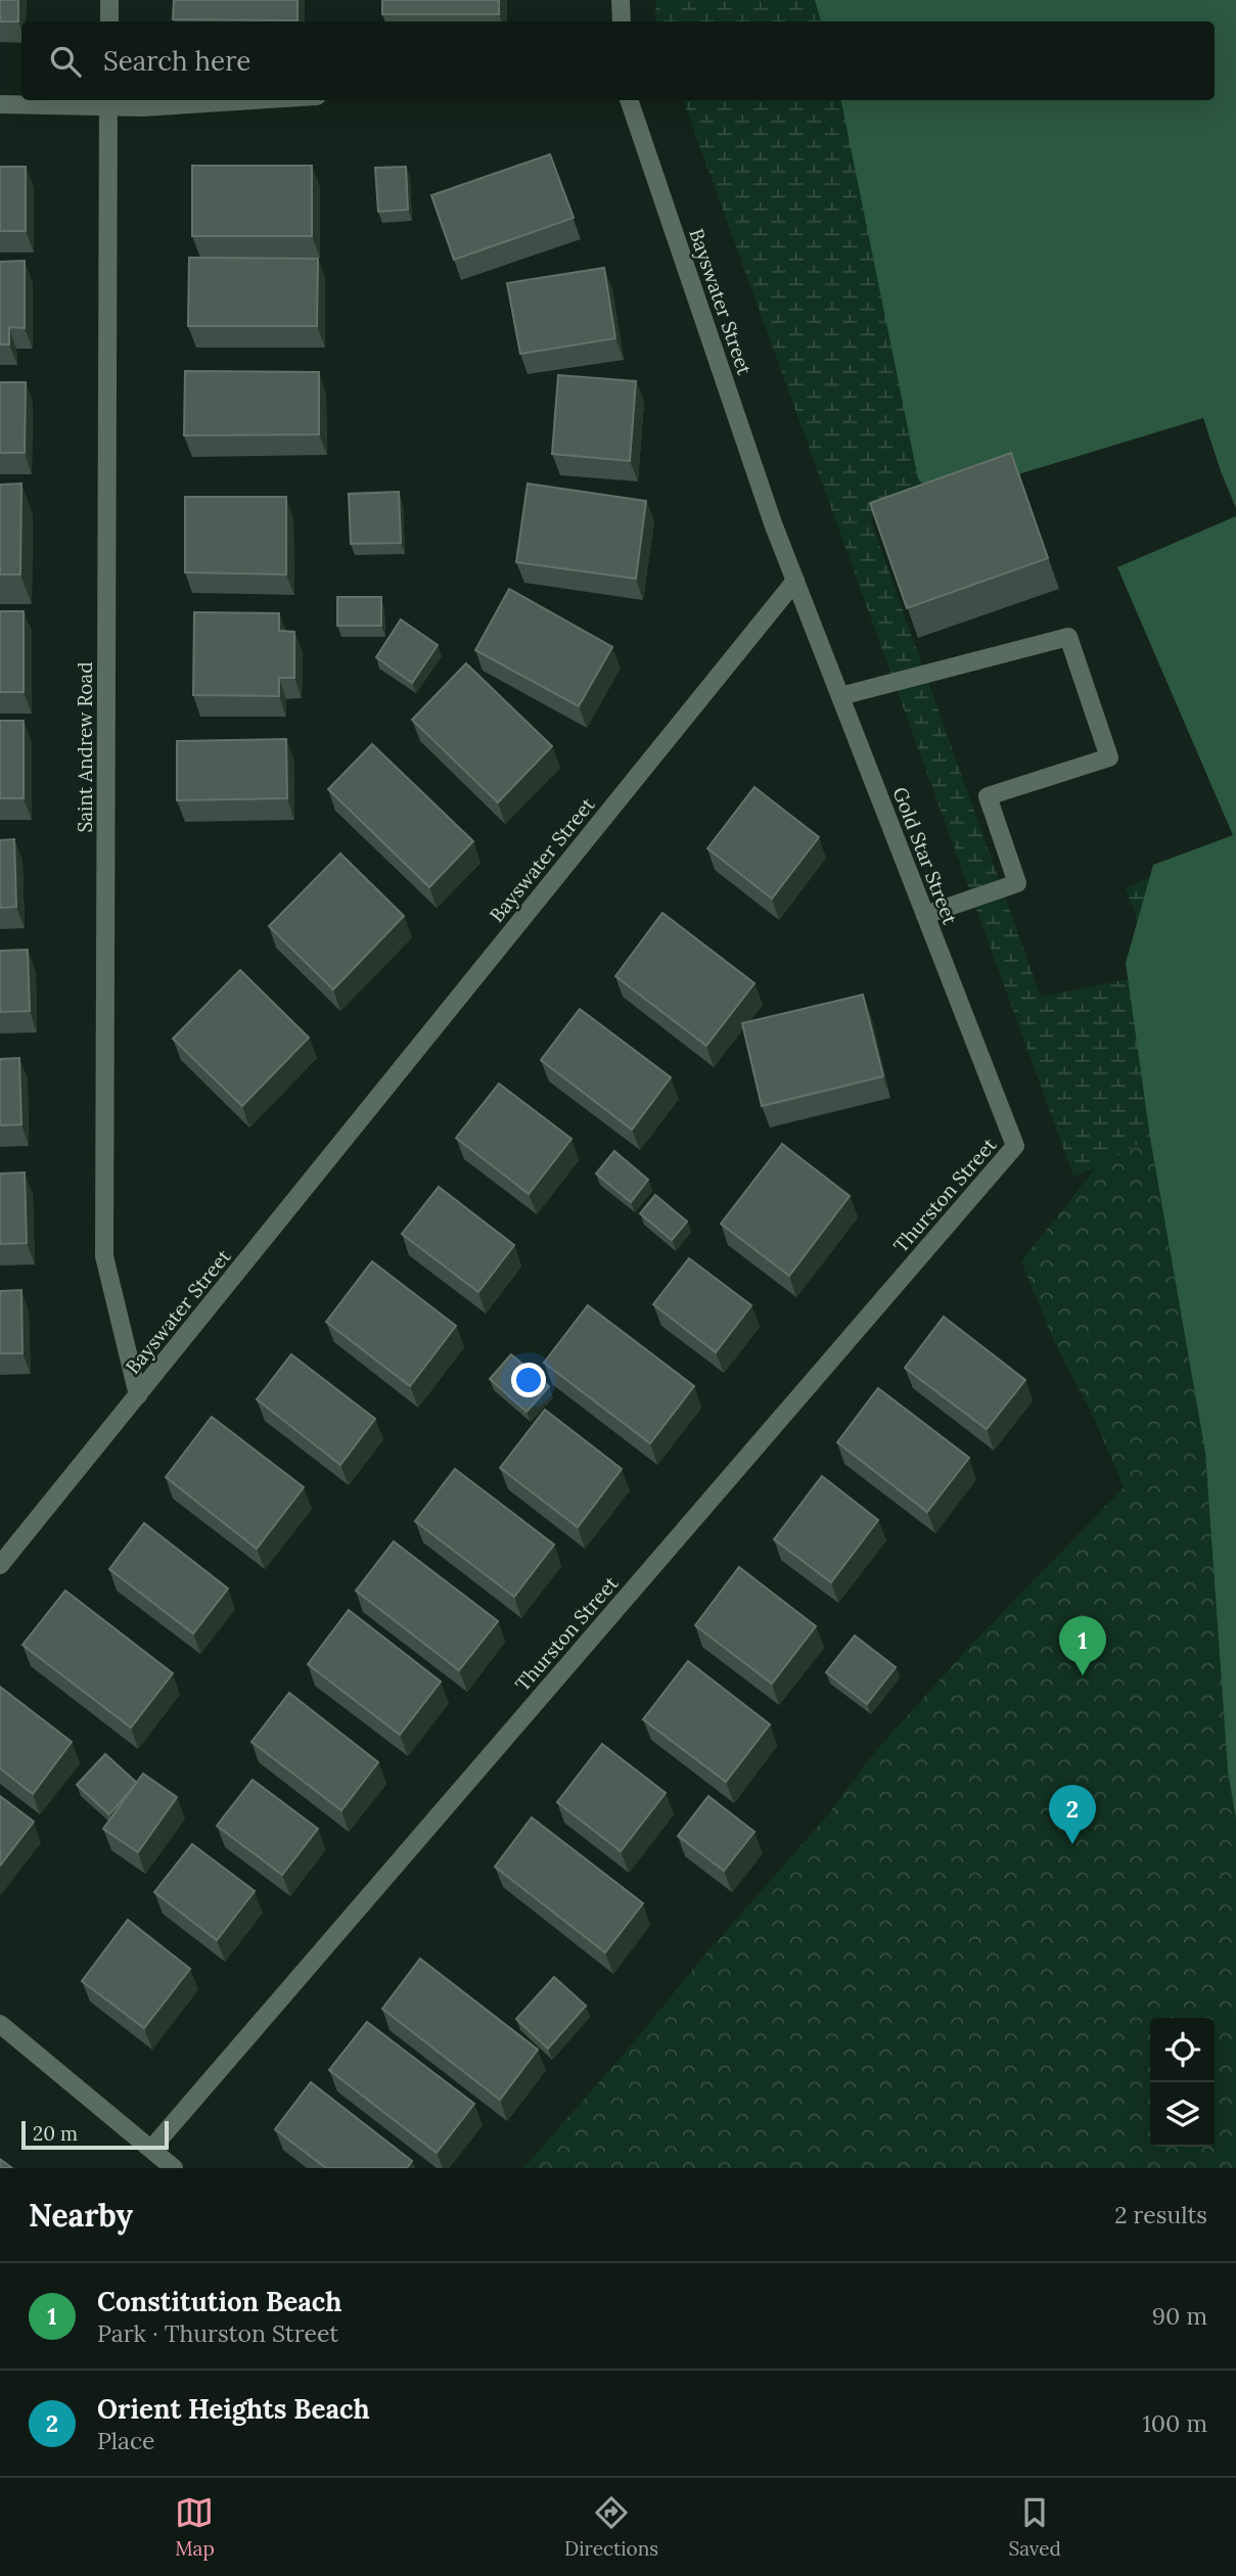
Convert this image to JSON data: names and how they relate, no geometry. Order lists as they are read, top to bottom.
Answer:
{
  "streets": {
    "street": [
      "Bayswater Street",
      "Saint Andrew Road",
      "Gold Star Street",
      "Thurston Street"
    ]
  },
  "crossings": [
    ["Bayswater Street", "Saint Andrew Road"],
    ["Bayswater Street", "Gold Star Street"],
    ["Gold Star Street", "Thurston Street"]
  ],
  "scale_bar": "20 m",
  "page": {
    "search": "Search here",
    "pins": ["1", "2"],
    "scale": "20 m",
    "heading": ["Nearby", "2 results"],
    "list": [
      {
        "mark": "1",
        "name": "Constitution Beach",
        "note": "Park · Thurston Street",
        "value": "90 m"
      },
      {
        "mark": "2",
        "name": "Orient Heights Beach",
        "note": "Place",
        "value": "100 m"
      }
    ],
    "nav": ["Map", "Directions", "Saved"]
  }
}
